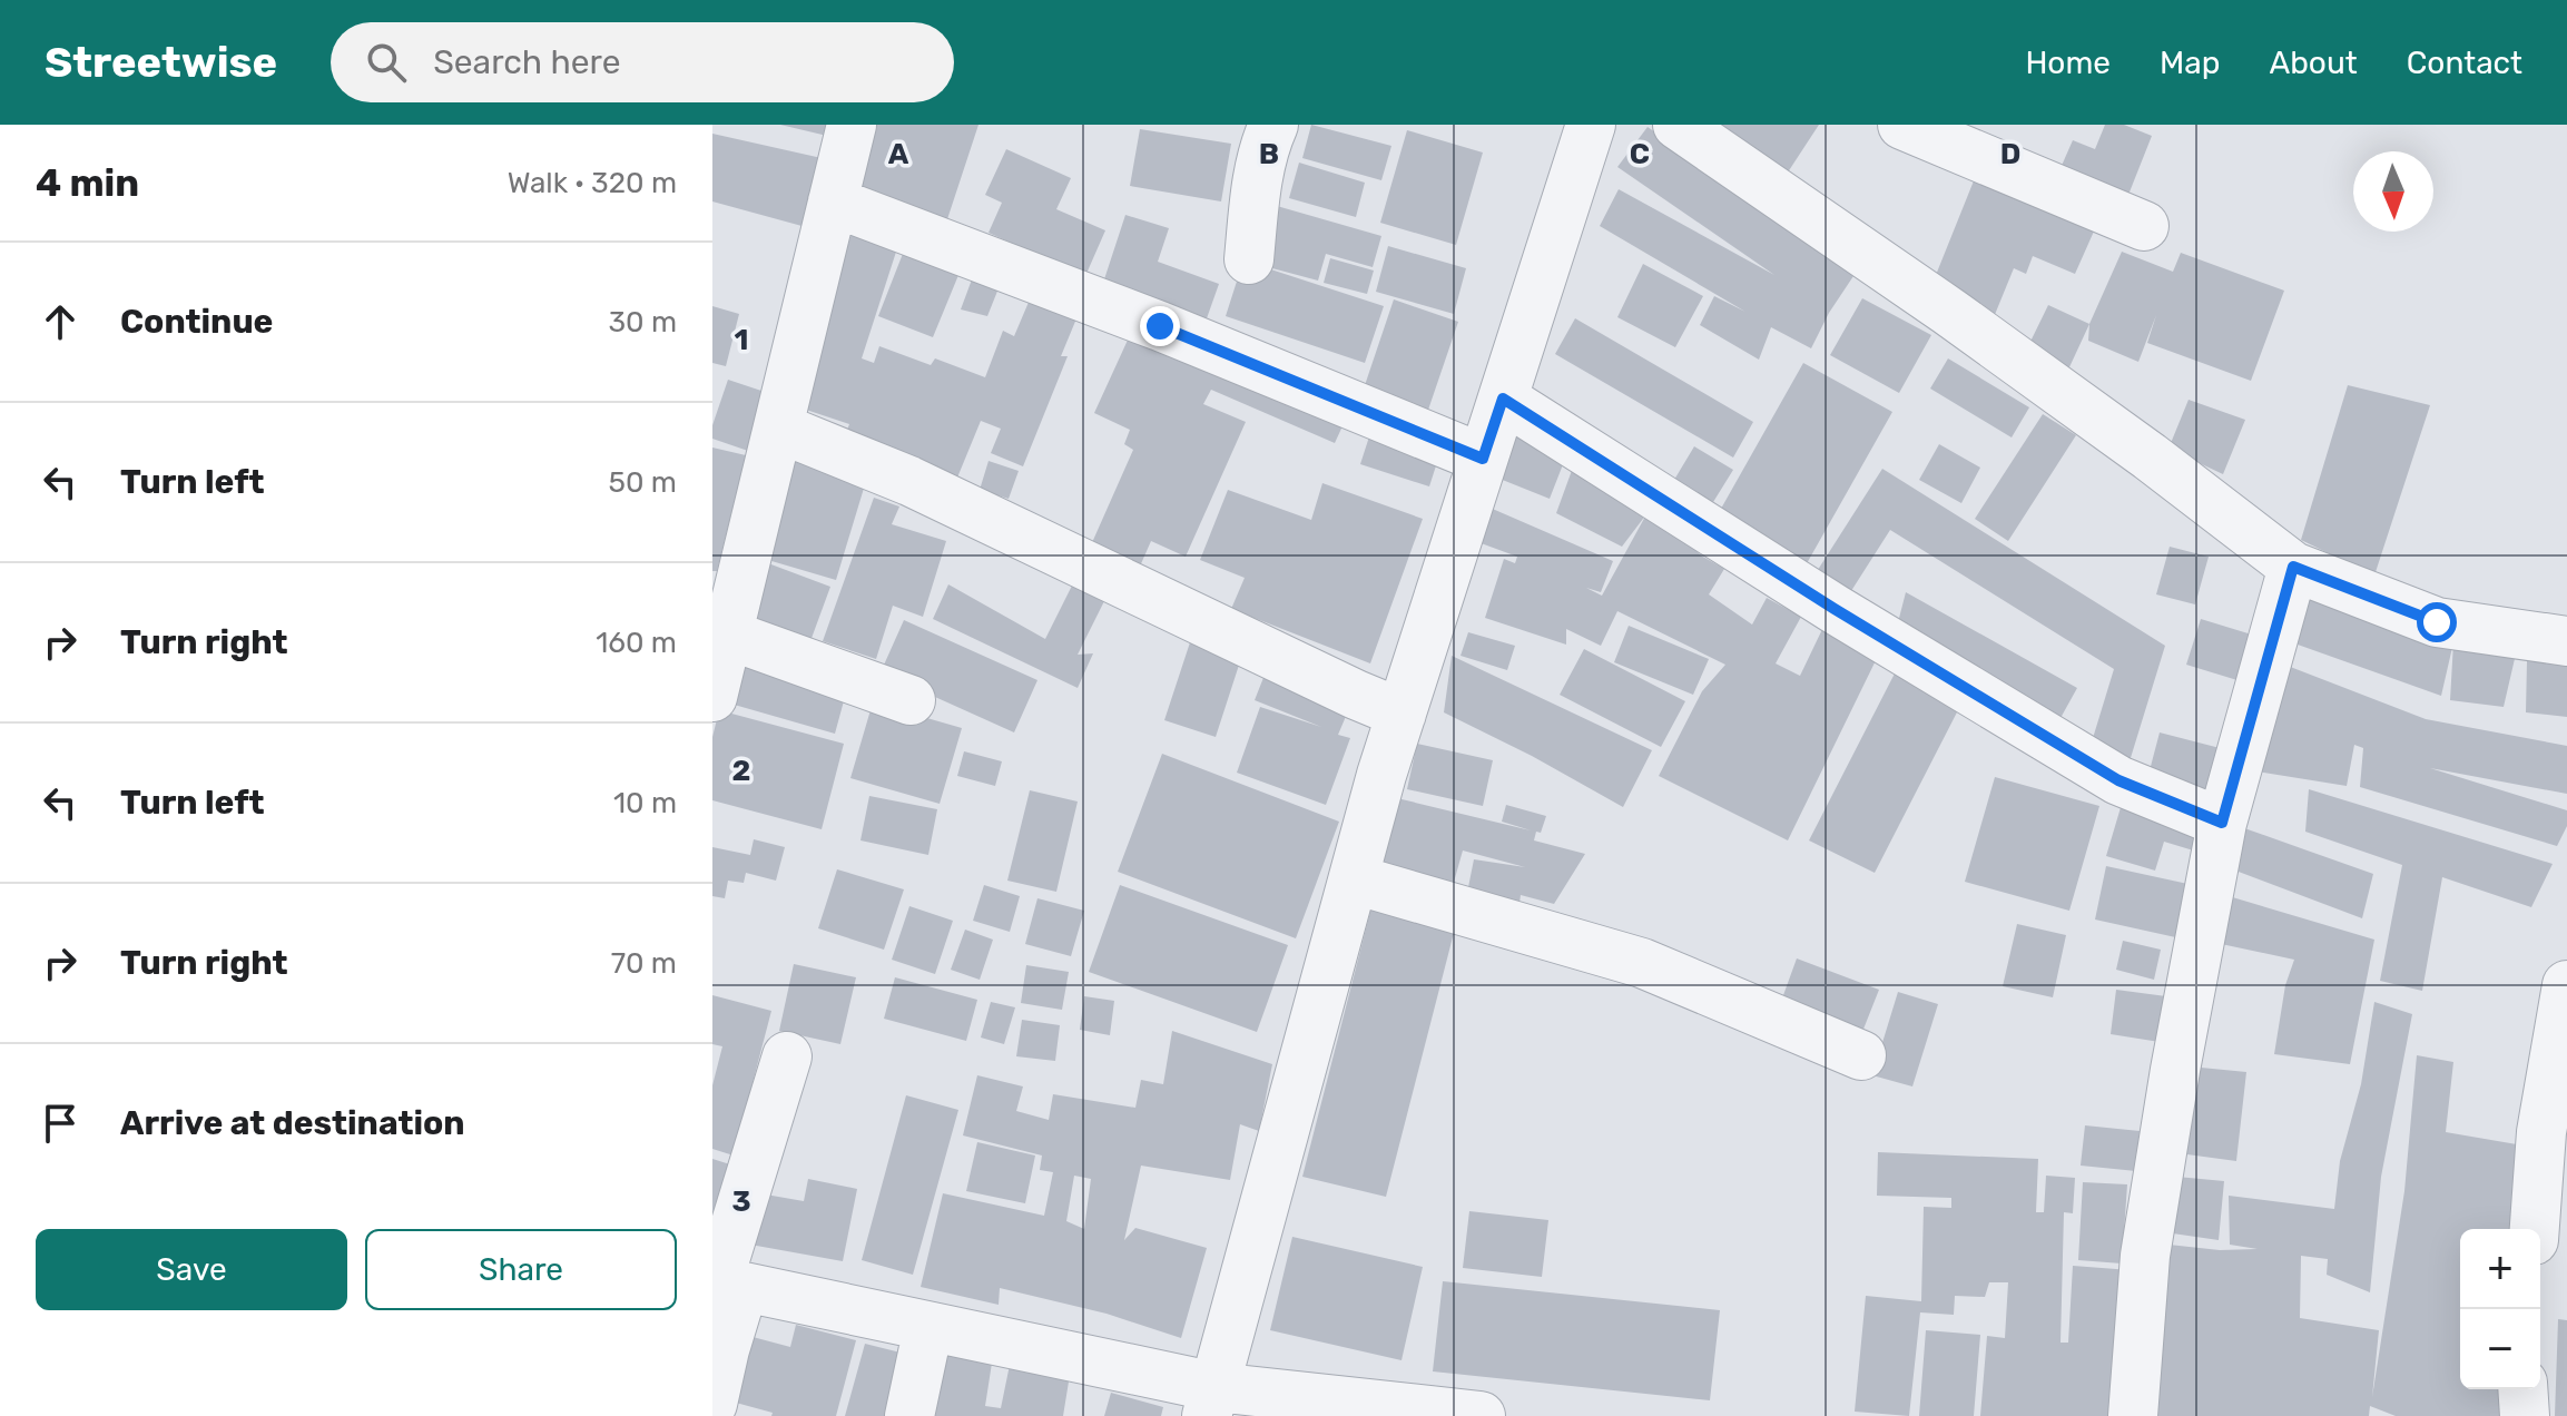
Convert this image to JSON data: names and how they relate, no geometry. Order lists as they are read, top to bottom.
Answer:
{
  "north": "bottom",
  "page": {
    "header": "Streetwise",
    "search": "Search here",
    "nav": [
      "Home",
      "Map",
      "About",
      "Contact"
    ],
    "heading": ["4 min", "Walk · 320 m"],
    "list": [
      ["Continue", "30 m"],
      ["Turn left", "50 m"],
      ["Turn right", "160 m"],
      ["Turn left", "10 m"],
      ["Turn right", "70 m"],
      "Arrive at destination"
    ],
    "buttons": ["Save", "Share"],
    "map_buttons": ["+", "−"]
  },
  "grid": {
    "columns": [
      "A",
      "B",
      "C",
      "D"
    ],
    "rows": ["1", "2", "3"]
  }
}
